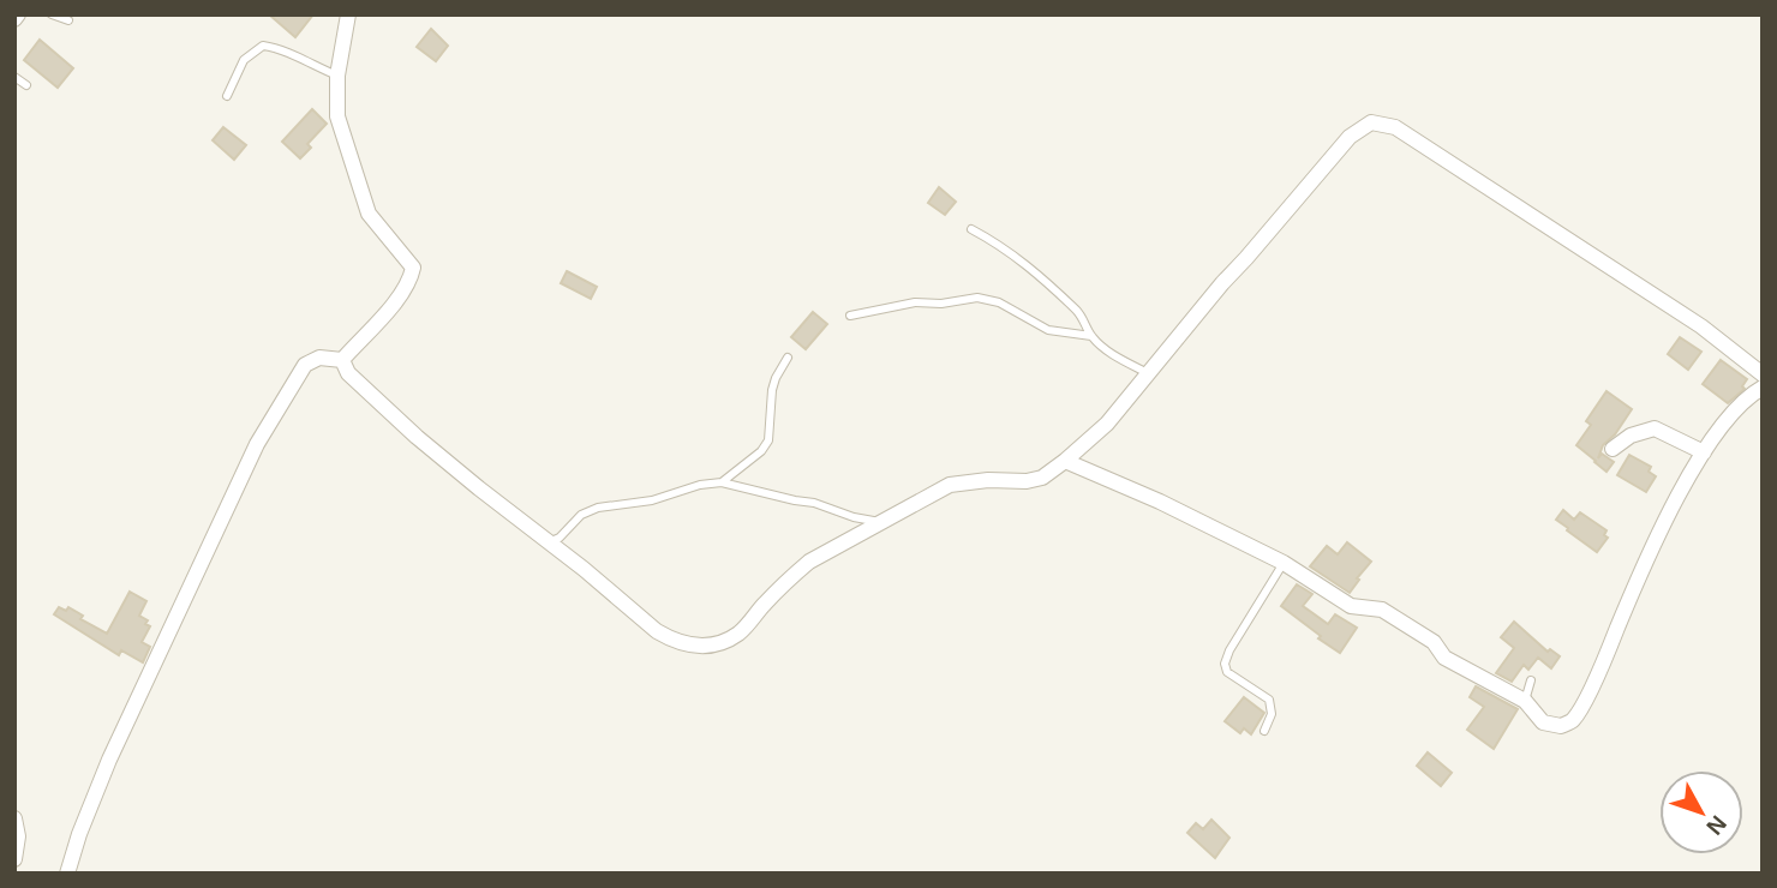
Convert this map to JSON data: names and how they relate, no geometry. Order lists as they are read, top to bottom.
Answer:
{
  "north": "bottom right"
}
